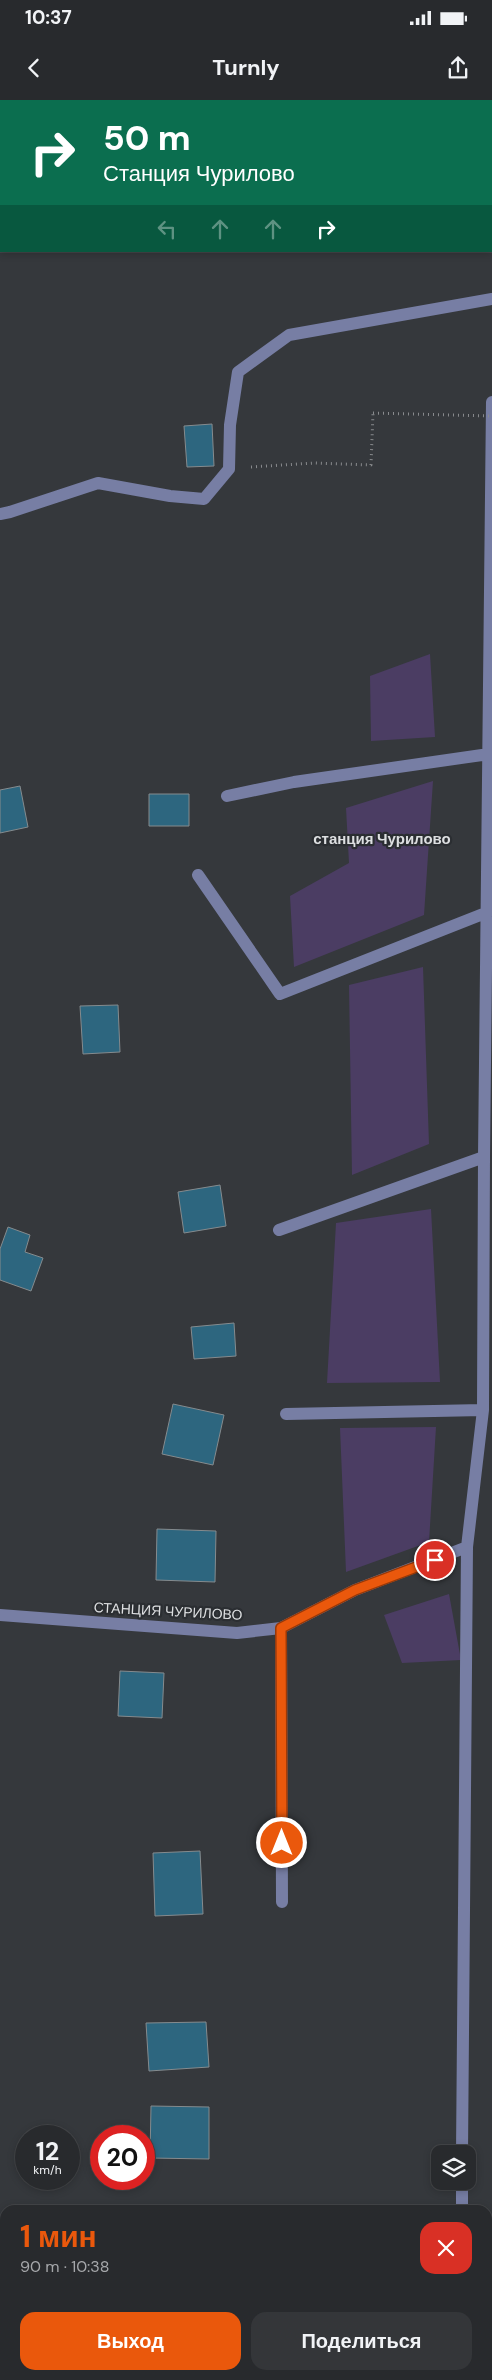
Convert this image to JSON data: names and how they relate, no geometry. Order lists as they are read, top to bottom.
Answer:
{
  "streets": {
    "street": ["СТАНЦИЯ ЧУРИЛОВО"]
  },
  "districts": ["станция Чурилово"],
  "page": {
    "status": "10:37",
    "header": "Turnly",
    "turn": ["50 m", "Станция Чурилово"],
    "speed": "12 km/h",
    "limit": "20",
    "heading": ["1 мин", "90 m · 10:38"],
    "buttons": ["Выход", "Поделиться"]
  }
}
